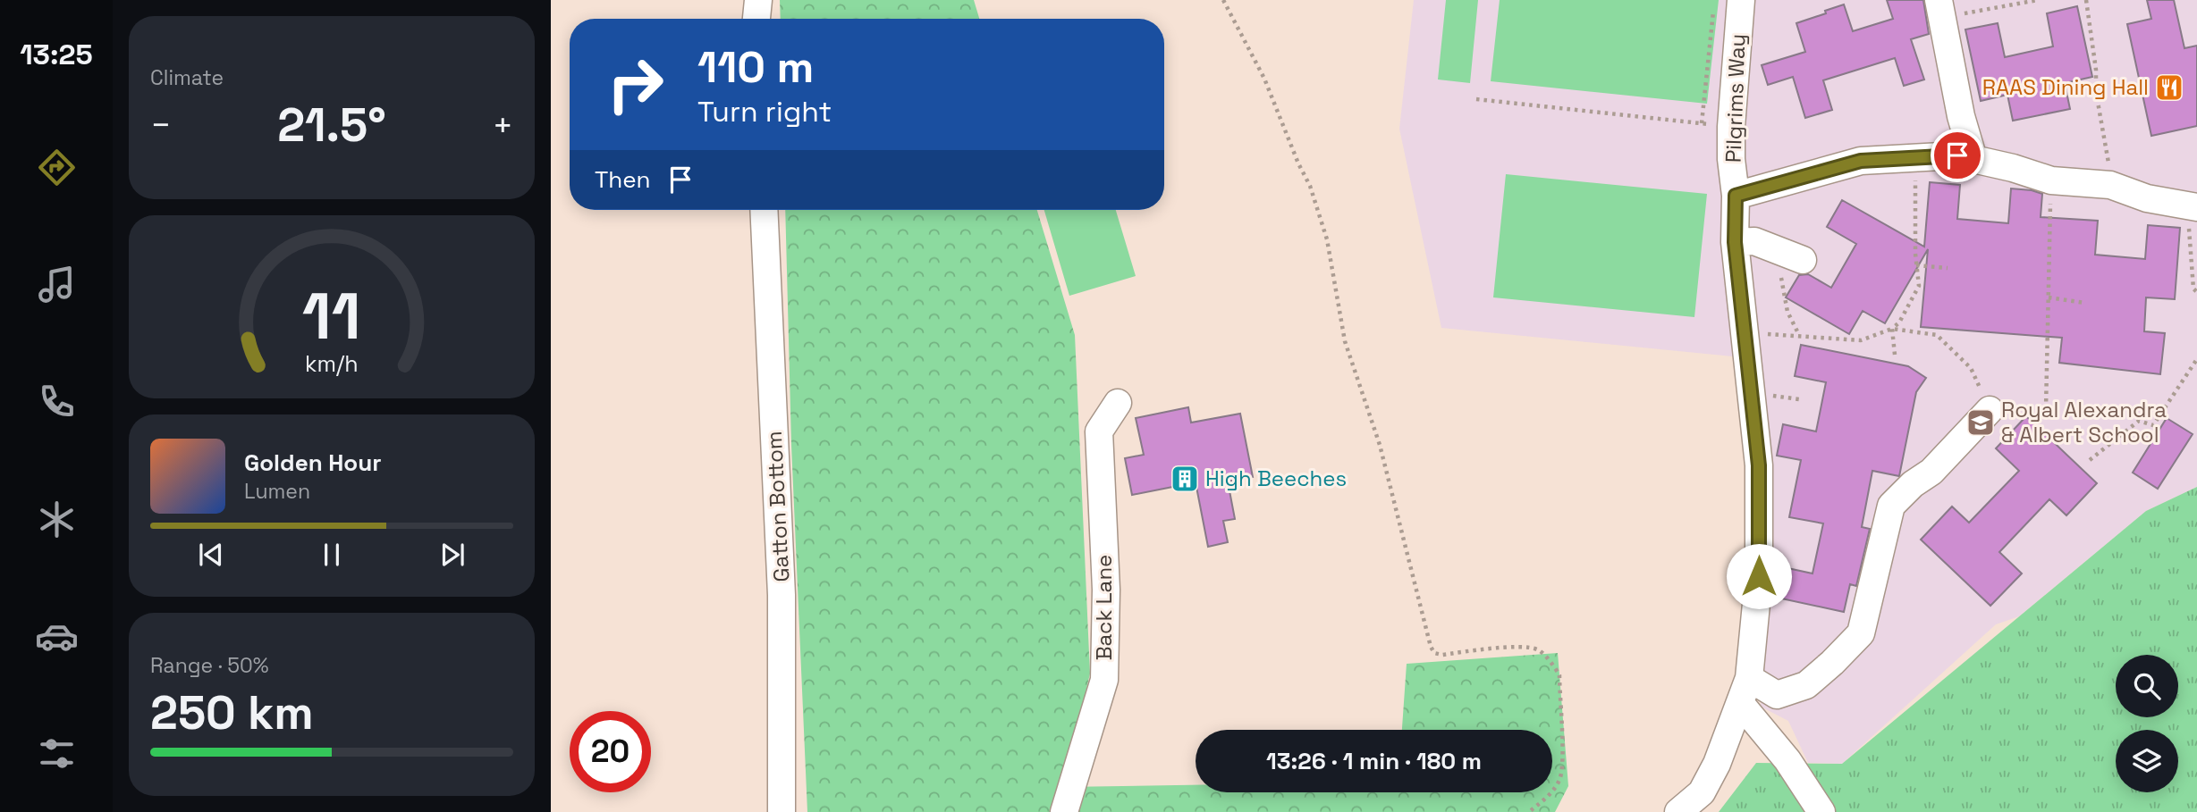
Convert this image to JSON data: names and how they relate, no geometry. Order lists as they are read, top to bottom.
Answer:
{
  "streets": {
    "street": ["Pilgrims Way", "Gatton Bottom", "Back Lane"]
  },
  "places": {
    "restaurant": ["RAAS Dining Hall"],
    "school or university": ["Royal Alexandra & Albert School"],
    "building": ["High Beeches"]
  },
  "page": {
    "tabs": "13:25",
    "tile": [
      "Climate",
      ["Range · 50%", "250 km"]
    ],
    "turn": ["110 m", "Turn right"],
    "heat": ["−", "21.5°", "+"],
    "then": "Then",
    "song": ["Golden Hour", "Lumen"],
    "limit": "20",
    "trip": "13:26 · 1 min · 180 m",
    "gauge": ["11", "km/h"]
  }
}
